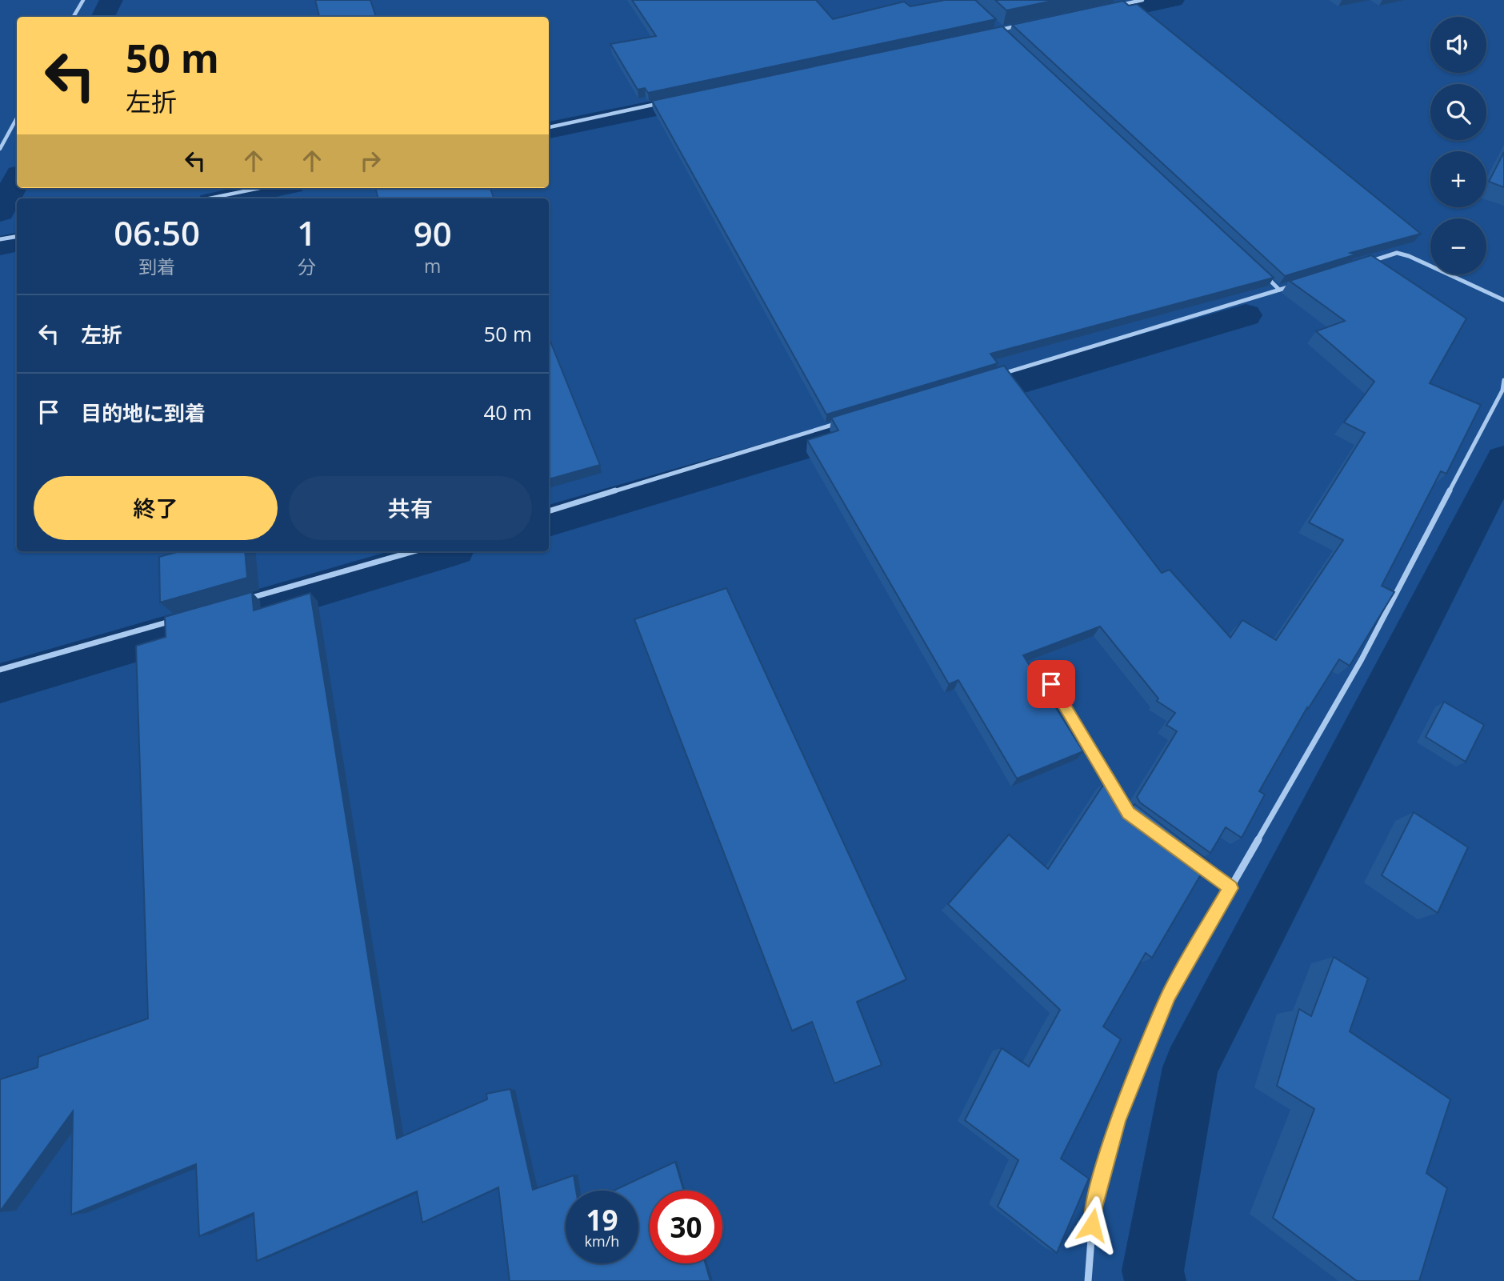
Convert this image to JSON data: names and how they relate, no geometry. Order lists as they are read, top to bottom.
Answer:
{
  "page": {
    "map_buttons": ["+", "−"],
    "turn": ["50 m", "左折"],
    "eta": [
      "06:50",
      "到着",
      "1",
      "分",
      "90",
      "m"
    ],
    "list": [
      {
        "name": "左折",
        "value": "50 m"
      },
      {
        "name": "目的地に到着",
        "value": "40 m"
      }
    ],
    "buttons": ["終了", "共有"],
    "speed": "19 km/h",
    "limit": "30"
  }
}
